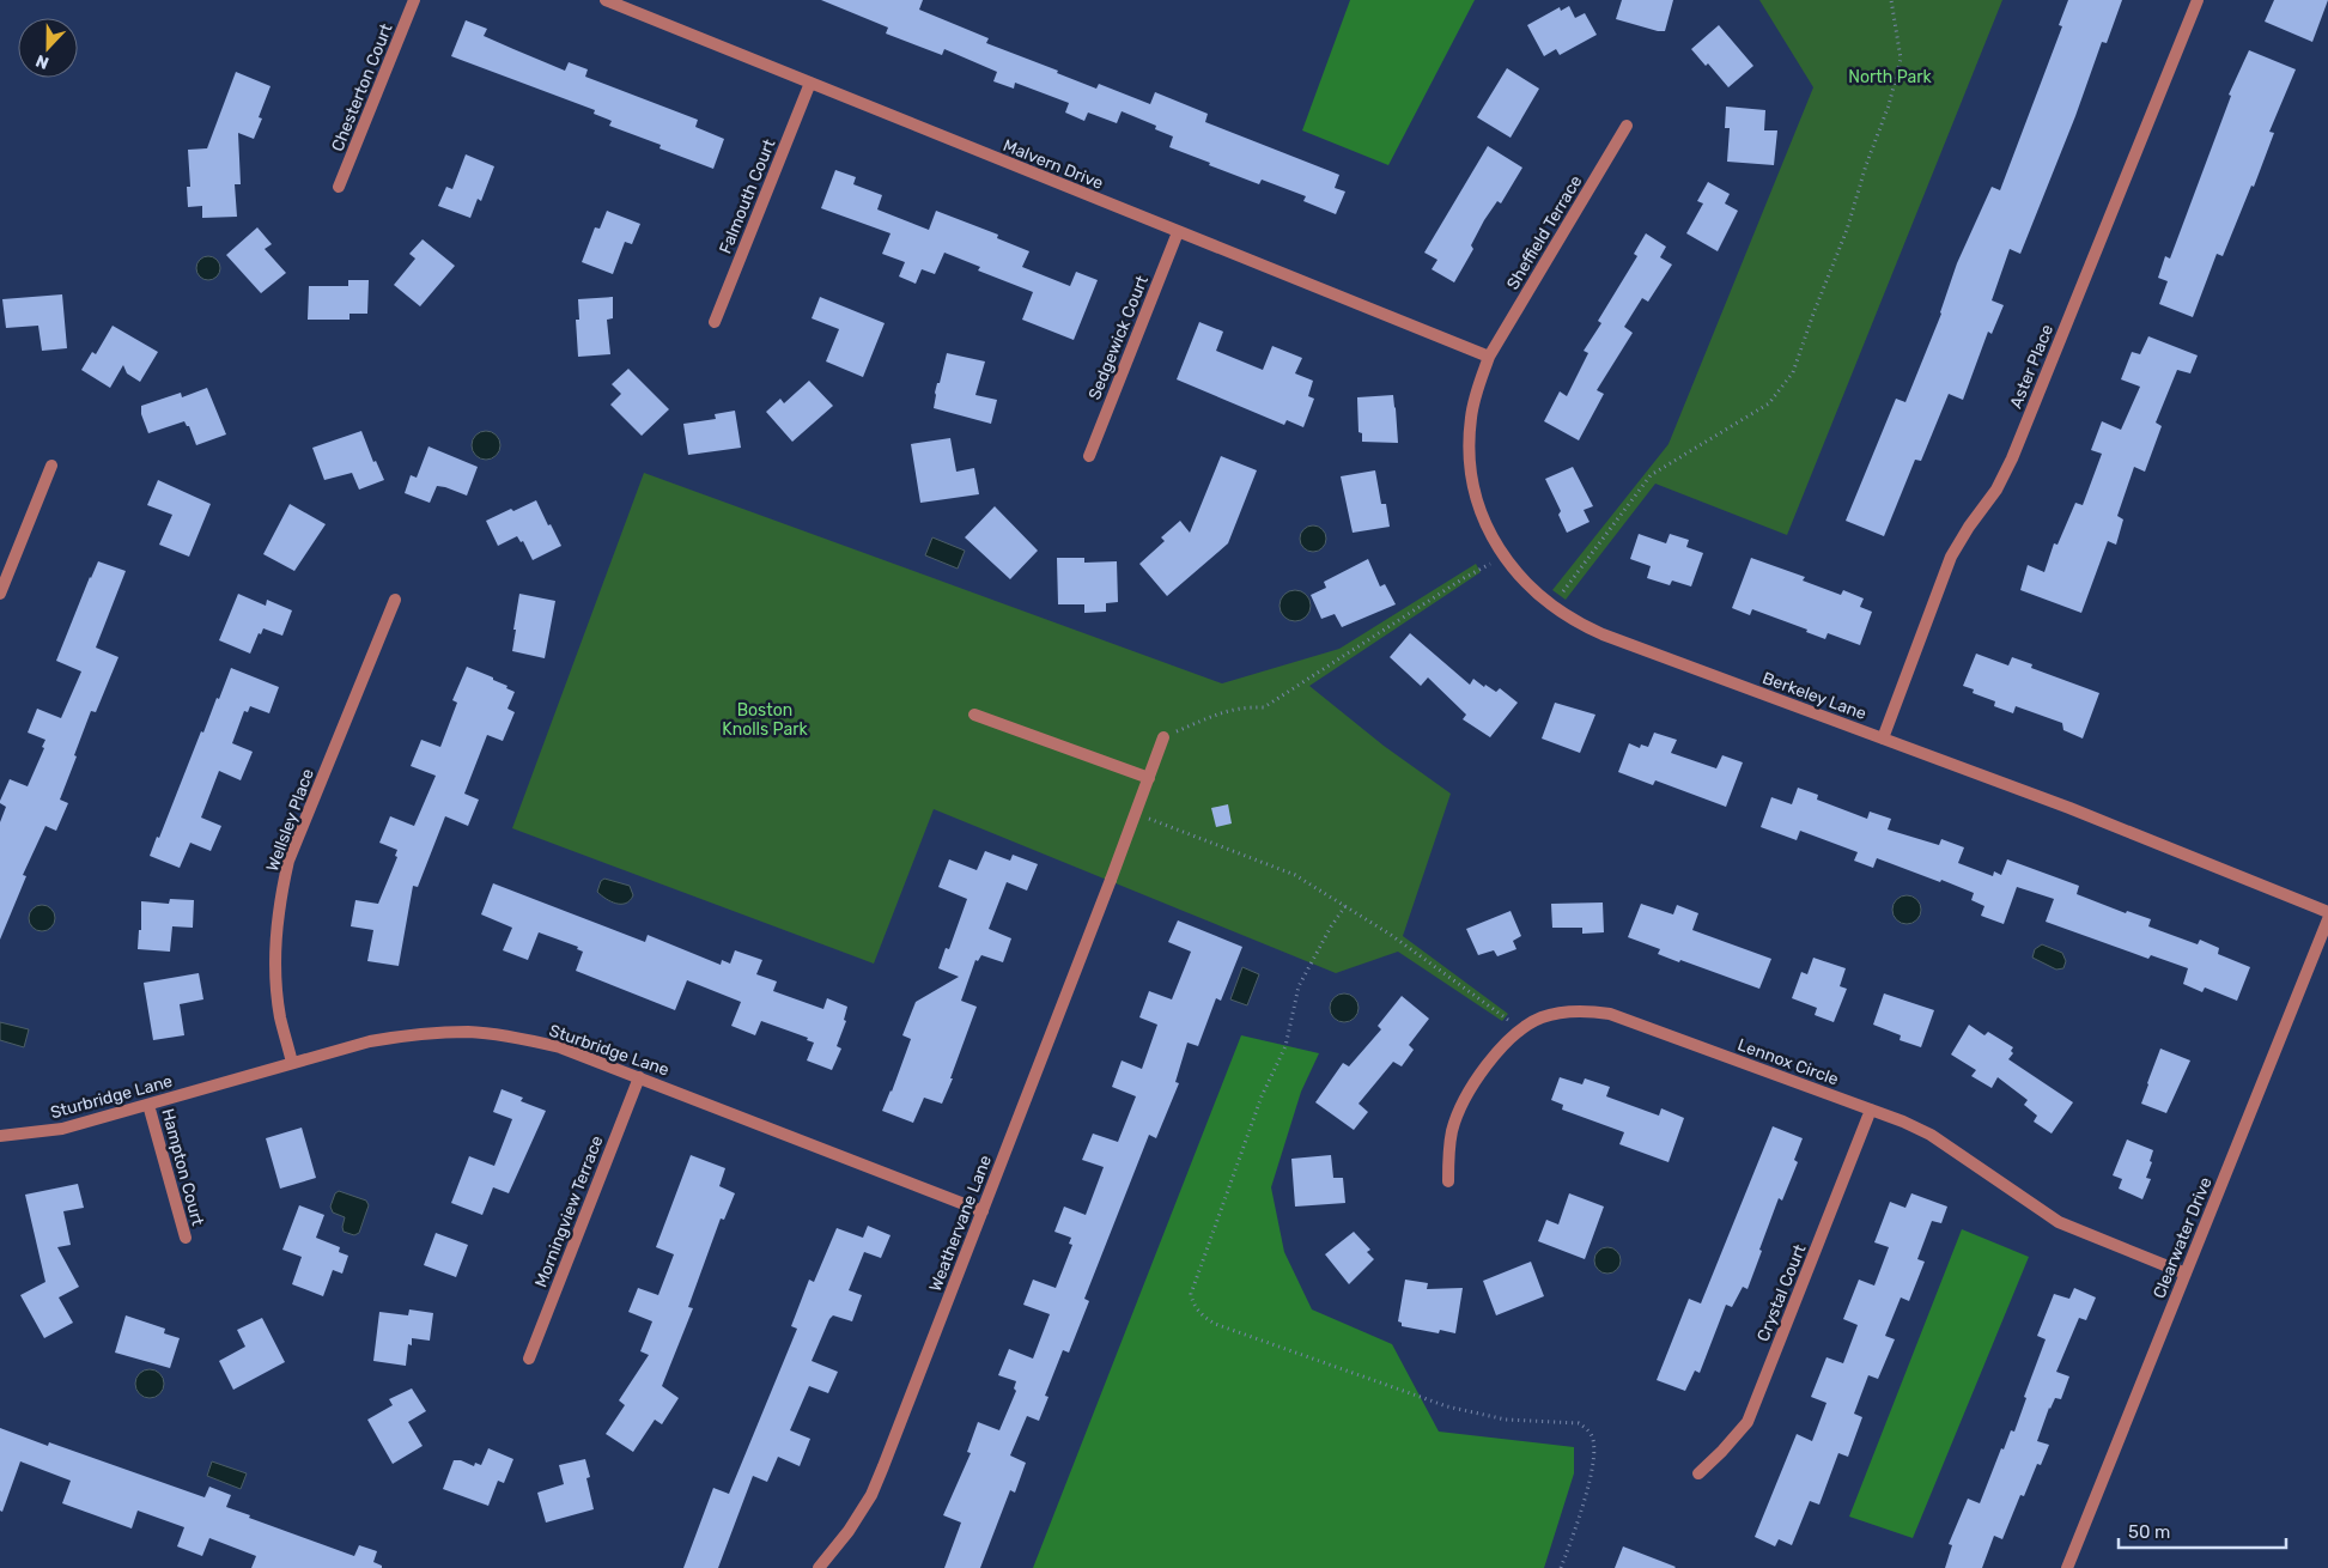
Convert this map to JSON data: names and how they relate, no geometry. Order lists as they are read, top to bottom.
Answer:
{
  "streets": {
    "street": [
      "Chesterton Court",
      "Malvern Drive",
      "Falmouth Court",
      "Sheffield Terrace",
      "Sedgewick Court",
      "Aster Place",
      "Berkeley Lane",
      "Wellsley Place",
      "Sturbridge Lane",
      "Lennox Circle",
      "Hampton Court",
      "Morningview Terrace",
      "Weathervane Lane",
      "Clearwater Drive",
      "Crystal Court"
    ]
  },
  "crossings": [
    ["Malvern Drive", "Falmouth Court"],
    ["Malvern Drive", "Sheffield Terrace"],
    ["Malvern Drive", "Sedgewick Court"],
    ["Malvern Drive", "Berkeley Lane"],
    ["Sheffield Terrace", "Berkeley Lane"],
    ["Aster Place", "Berkeley Lane"],
    ["Wellsley Place", "Sturbridge Lane"],
    ["Sturbridge Lane", "Hampton Court"],
    ["Sturbridge Lane", "Morningview Terrace"],
    ["Sturbridge Lane", "Weathervane Lane"],
    ["Lennox Circle", "Clearwater Drive"],
    ["Lennox Circle", "Crystal Court"]
  ],
  "parks": ["North Park", "Boston Knolls Park"],
  "scale_bar": "50 m",
  "north": "bottom"
}
